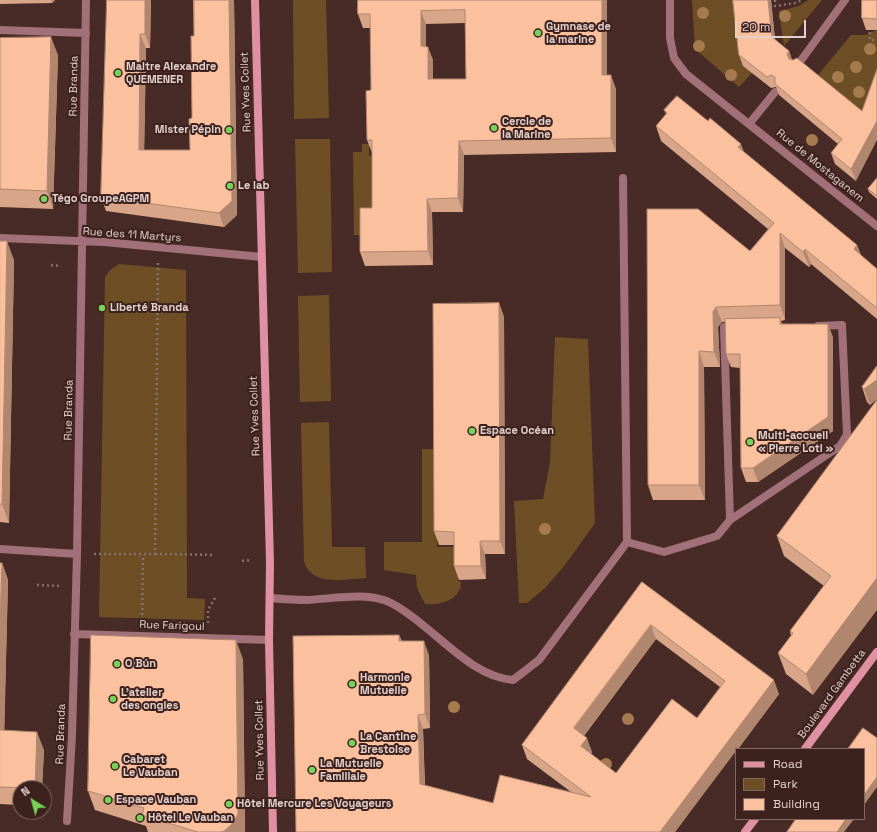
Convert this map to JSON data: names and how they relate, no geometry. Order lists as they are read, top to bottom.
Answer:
{
  "streets": {
    "main road": ["Rue Yves Collet", "Boulevard Gambetta"],
    "street": [
      "Rue Branda",
      "Rue de Mostaganem",
      "Rue des 11 Martyrs",
      "Rue Farigoul"
    ]
  },
  "crossings": [
    ["Rue Branda", "Rue des 11 Martyrs"],
    ["Rue Branda", "Rue Farigoul"],
    ["Rue Yves Collet", "Rue des 11 Martyrs"],
    ["Rue Yves Collet", "Rue Farigoul"]
  ],
  "places": [
    "Gymnase de la marine",
    "Maitre Alexandre QUEMENER",
    "Cercle de la Marine",
    "Mister Pépin",
    "Le lab",
    "Tégo GroupeAGPM",
    "Liberté Branda",
    "Espace Océan",
    "Multi-accueil « Pierre Loti »",
    "O Bún",
    "Harmonie Mutuelle",
    "L'atelier des ongles",
    "La Cantine Brestoise",
    "Cabaret Le Vauban",
    "La Mutuelle Familiale",
    "Espace Vauban",
    "Hôtel Mercure Les Voyageurs",
    "Hôtel Le Vauban"
  ],
  "legend": ["Road", "Park", "Building"],
  "scale_bar": "20 m",
  "north": "top left"
}
